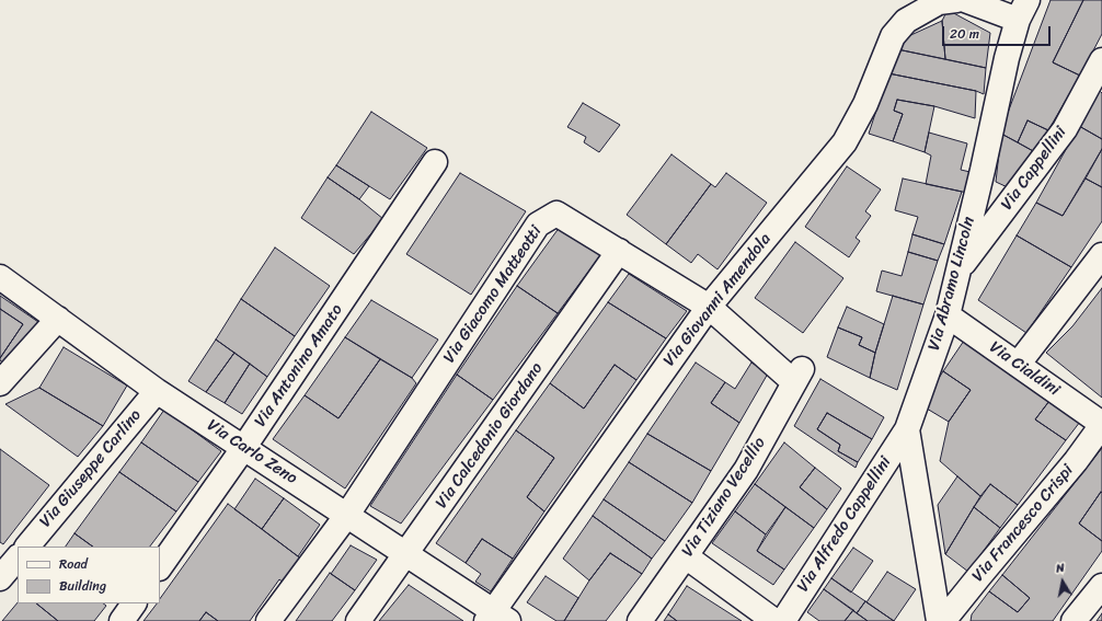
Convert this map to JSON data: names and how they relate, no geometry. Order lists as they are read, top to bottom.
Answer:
{
  "streets": {
    "street": [
      "Via Cappellini",
      "Via Abramo Lincoln",
      "Via Giacomo Matteotti",
      "Via Giovanni Amendola",
      "Via Antonino Amato",
      "Via Cialdini",
      "Via Calcedonio Giordano",
      "Via Carlo Zeno",
      "Via Giuseppe Carlino",
      "Via Tiziano Vecellio",
      "Via Francesco Crispi",
      "Via Alfredo Cappellini"
    ]
  },
  "crossings": [
    ["Via Cappellini", "Via Abramo Lincoln"],
    ["Via Abramo Lincoln", "Via Cialdini"],
    ["Via Abramo Lincoln", "Via Alfredo Cappellini"],
    ["Via Giacomo Matteotti", "Via Giovanni Amendola"],
    ["Via Giacomo Matteotti", "Via Calcedonio Giordano"],
    ["Via Giacomo Matteotti", "Via Carlo Zeno"],
    ["Via Giacomo Matteotti", "Via Tiziano Vecellio"],
    ["Via Giovanni Amendola", "Via Carlo Zeno"],
    ["Via Antonino Amato", "Via Carlo Zeno"],
    ["Via Cialdini", "Via Francesco Crispi"],
    ["Via Calcedonio Giordano", "Via Carlo Zeno"],
    ["Via Carlo Zeno", "Via Giuseppe Carlino"]
  ],
  "legend": ["Road", "Building"],
  "scale_bar": "20 m",
  "north": "top"
}
